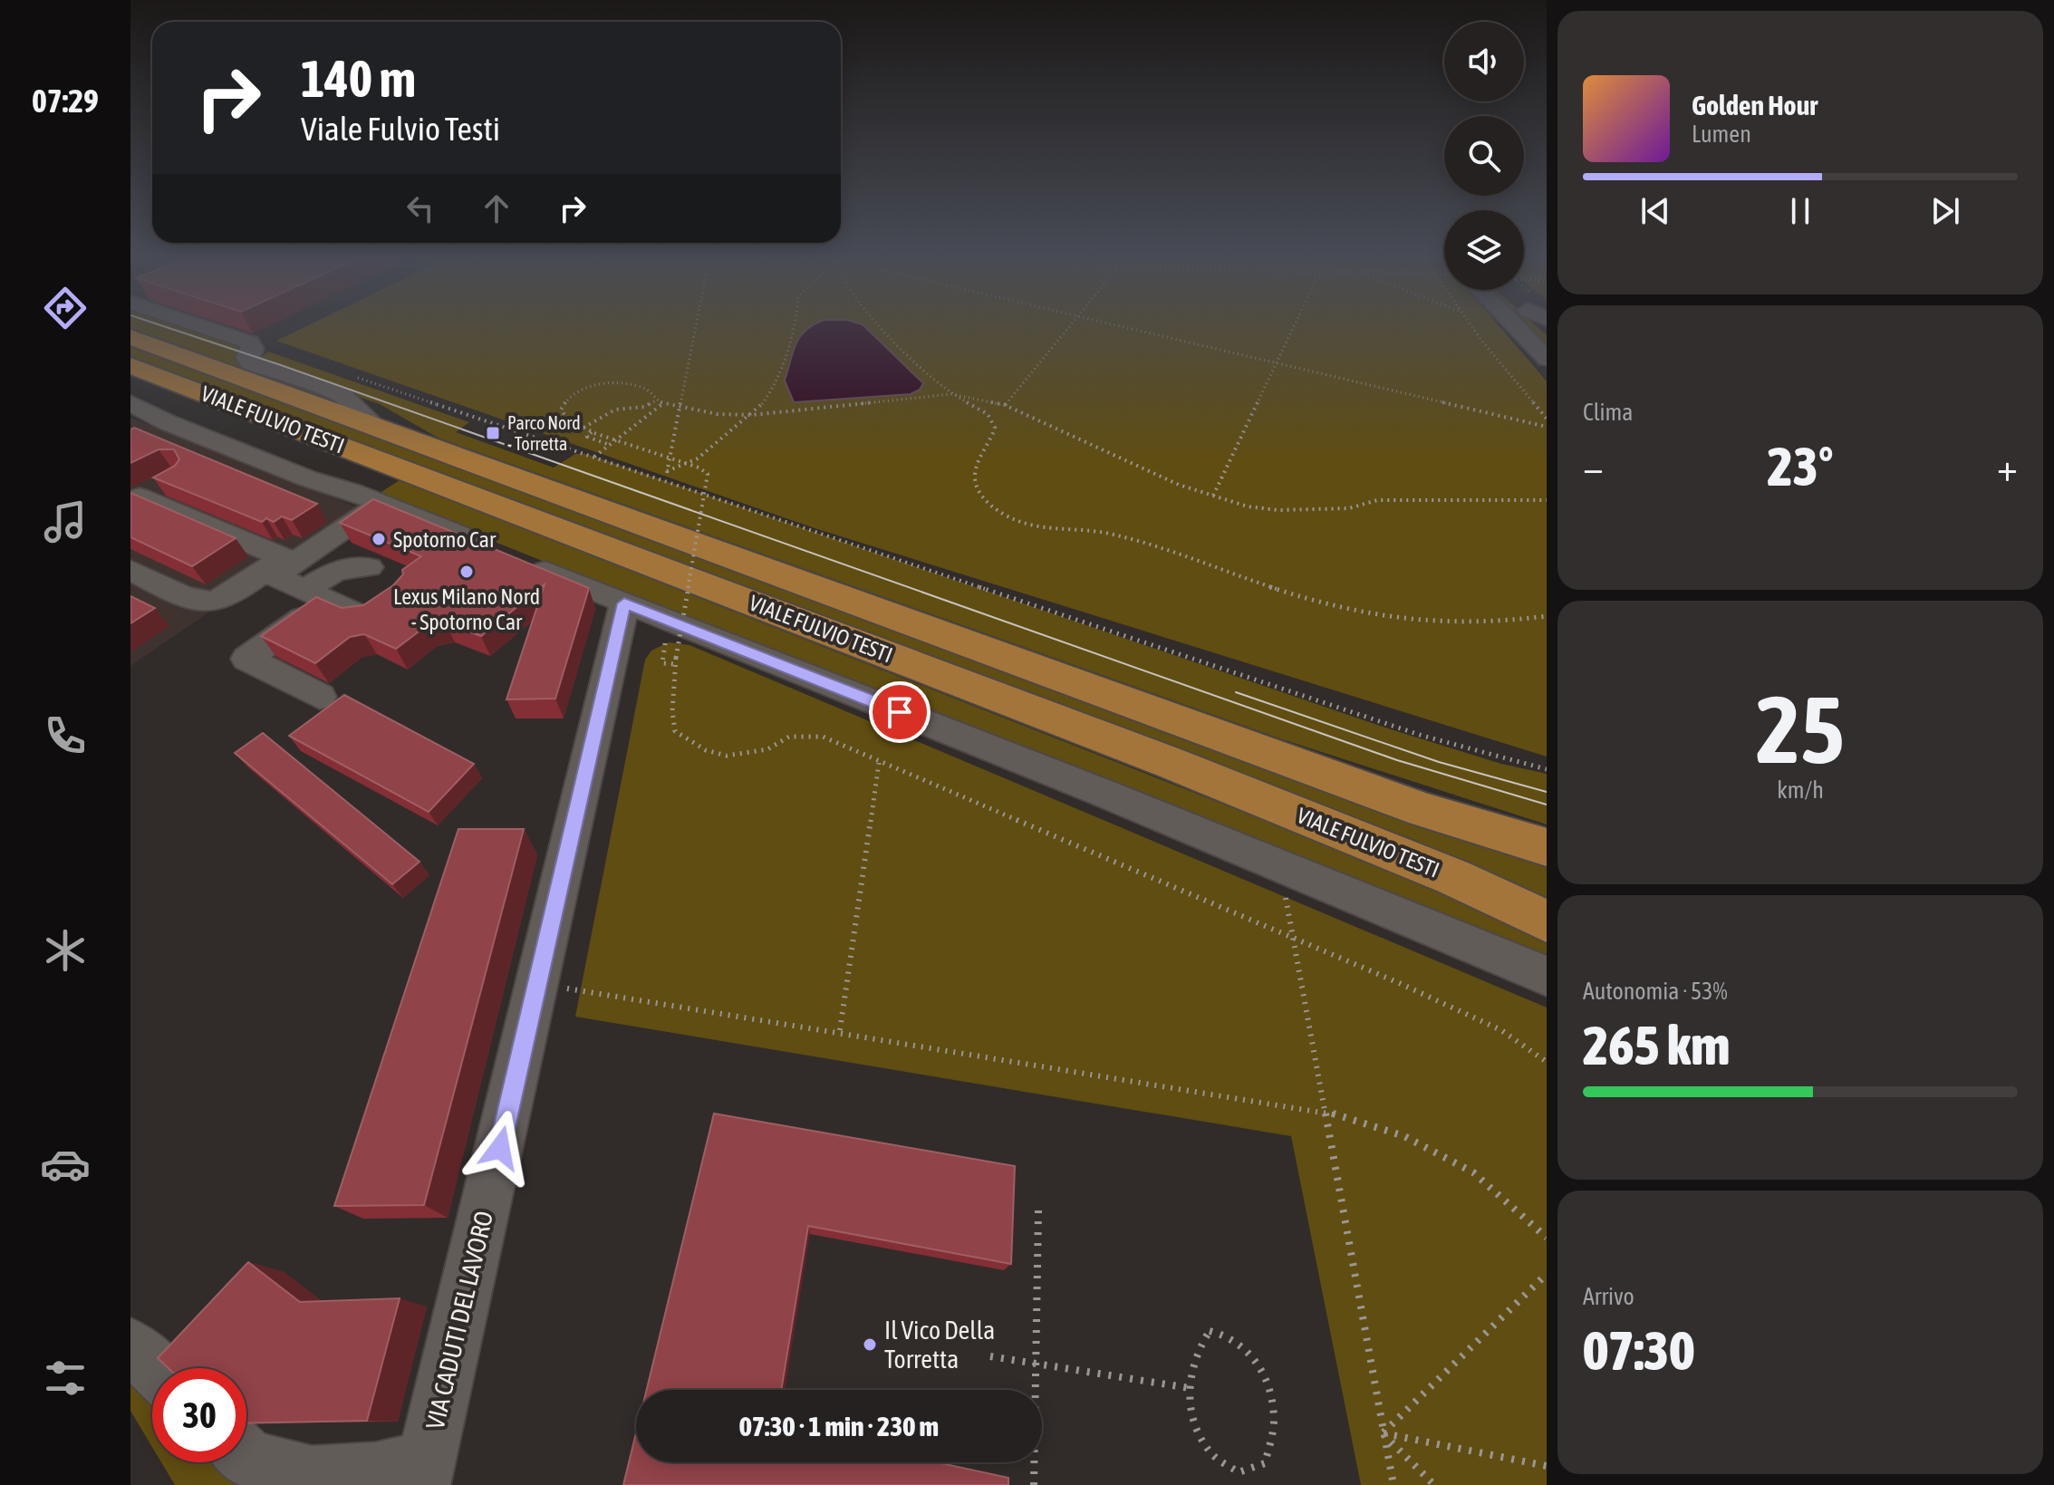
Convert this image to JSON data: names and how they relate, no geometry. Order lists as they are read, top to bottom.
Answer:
{
  "streets": {
    "main road": ["VIALE FULVIO TESTI"],
    "street": ["VIA CADUTI DEL LAVORO"]
  },
  "places": {
    "transit": ["Parco Nord - Torretta"],
    "other": ["Spotorno Car", "Lexus Milano Nord - Spotorno Car", "Il Vico Della Torretta"]
  },
  "page": {
    "tabs": "07:29",
    "turn": ["140 m", "Viale Fulvio Testi"],
    "song": ["Golden Hour", "Lumen"],
    "tile": [
      "Clima",
      ["25", "km/h"],
      ["Autonomia · 53%", "265 km"],
      ["Arrivo", "07:30"]
    ],
    "heat": ["−", "23°", "+"],
    "limit": "30",
    "trip": "07:30 · 1 min · 230 m"
  }
}
